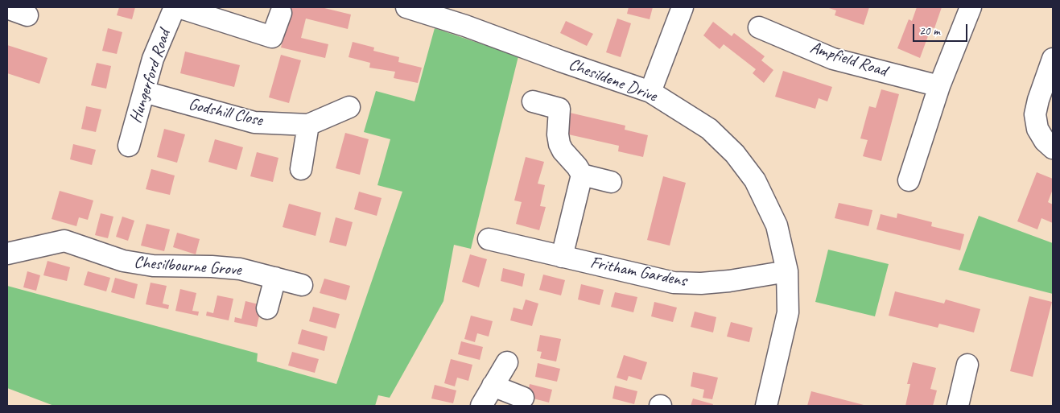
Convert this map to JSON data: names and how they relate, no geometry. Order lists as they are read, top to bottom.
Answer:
{
  "streets": {
    "street": [
      "Ampfield Road",
      "Hungerford Road",
      "Chesildene Drive",
      "Godshill Close",
      "Chesilbourne Grove",
      "Fritham Gardens"
    ]
  },
  "crossings": [
    ["Hungerford Road", "Godshill Close"],
    ["Chesildene Drive", "Fritham Gardens"]
  ],
  "scale_bar": "20 m"
}
